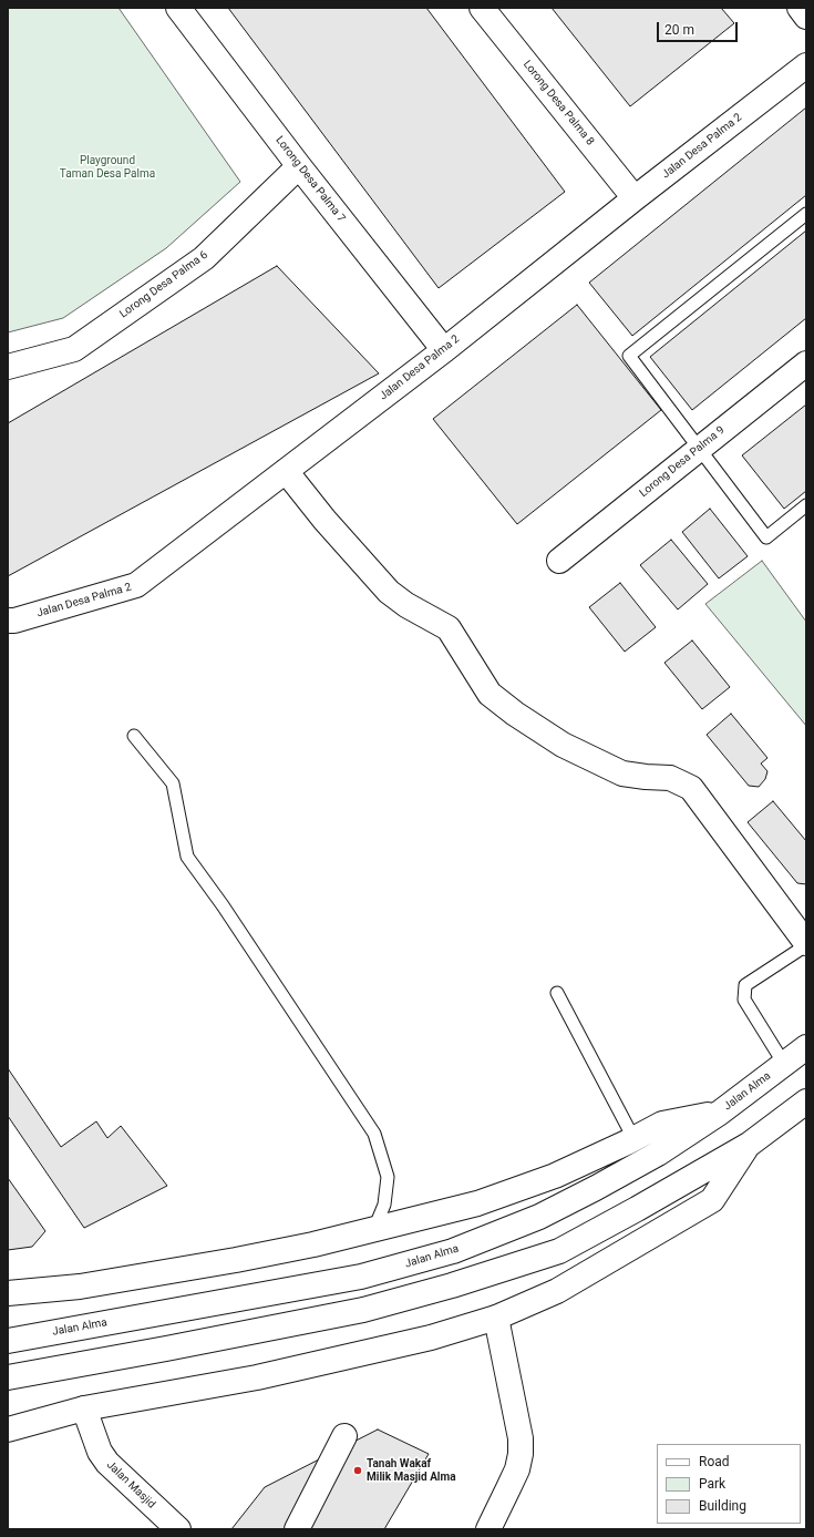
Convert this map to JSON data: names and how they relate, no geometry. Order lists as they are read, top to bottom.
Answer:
{
  "streets": {
    "street": [
      "Lorong Desa Palma 8",
      "Jalan Desa Palma 2",
      "Lorong Desa Palma 7",
      "Lorong Desa Palma 6",
      "Lorong Desa Palma 9",
      "Jalan Alma",
      "Jalan Masjid"
    ]
  },
  "crossings": [
    ["Lorong Desa Palma 8", "Jalan Desa Palma 2"],
    ["Jalan Desa Palma 2", "Lorong Desa Palma 7"],
    ["Lorong Desa Palma 7", "Lorong Desa Palma 6"]
  ],
  "parks": ["Playground Taman Desa Palma"],
  "places": ["Tanah Wakaf Milik Masjid Alma"],
  "legend": ["Road", "Park", "Building"],
  "scale_bar": "20 m"
}
